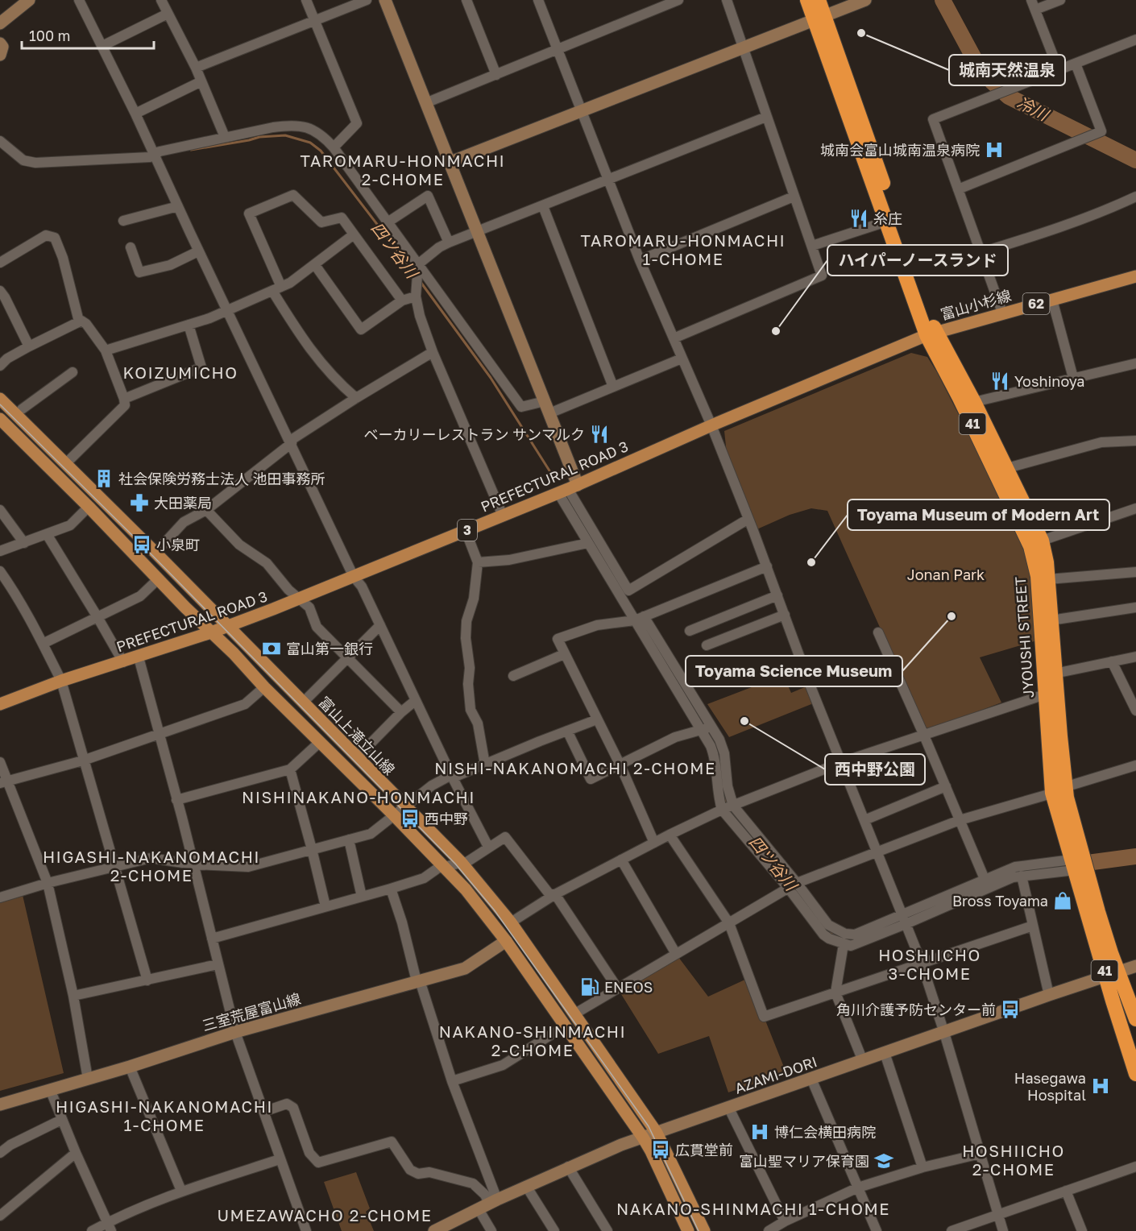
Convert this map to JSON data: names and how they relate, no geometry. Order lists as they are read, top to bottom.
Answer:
{
  "streets": {
    "highway": ["41", "JYOUSHI STREET"],
    "main road": [
      "62",
      "富山小杉線",
      "PREFECTURAL ROAD 3",
      "3",
      "富山上滝立山線"
    ],
    "street": ["三室荒屋富山線", "AZAMI-DORI"]
  },
  "crossings": [
    ["富山小杉線", "PREFECTURAL ROAD 3"],
    ["富山小杉線", "JYOUSHI STREET"],
    ["PREFECTURAL ROAD 3", "JYOUSHI STREET"],
    ["PREFECTURAL ROAD 3", "富山上滝立山線"],
    ["JYOUSHI STREET", "AZAMI-DORI"],
    ["富山上滝立山線", "三室荒屋富山線"],
    ["富山上滝立山線", "AZAMI-DORI"]
  ],
  "districts": [
    "TAROMARU-HONMACHI 2-CHOME",
    "TAROMARU-HONMACHI 1-CHOME",
    "KOIZUMICHO",
    "NISHI-NAKANOMACHI 2-CHOME",
    "NISHINAKANO-HONMACHI",
    "HIGASHI-NAKANOMACHI 2-CHOME",
    "HOSHIICHO 3-CHOME",
    "NAKANO-SHINMACHI 2-CHOME",
    "HIGASHI-NAKANOMACHI 1-CHOME",
    "HOSHIICHO 2-CHOME",
    "NAKANO-SHINMACHI 1-CHOME",
    "UMEZAWACHO 2-CHOME"
  ],
  "water": ["冷川", "四ツ谷川"],
  "parks": ["Jonan Park"],
  "places": {
    "other": [
      "城南天然温泉",
      "ハイパーノースランド",
      "Toyama Museum of Modern Art",
      "Toyama Science Museum",
      "西中野公園"
    ],
    "hospital": ["城南会富山城南温泉病院", "Hasegawa Hospital", "博仁会横田病院"],
    "restaurant": ["糸庄", "Yoshinoya", "ベーカリーレストラン サンマルク"],
    "building": ["社会保険労務士法人 池田事務所"],
    "pharmacy": ["大田薬局"],
    "bus stop": [
      "小泉町",
      "西中野",
      "角川介護予防センター前",
      "広貫堂前"
    ],
    "bank": ["富山第一銀行"],
    "shop": ["Bross Toyama"],
    "fuel station": ["ENEOS"],
    "school or university": ["富山聖マリア保育園"]
  },
  "scale_bar": "100 m"
}
